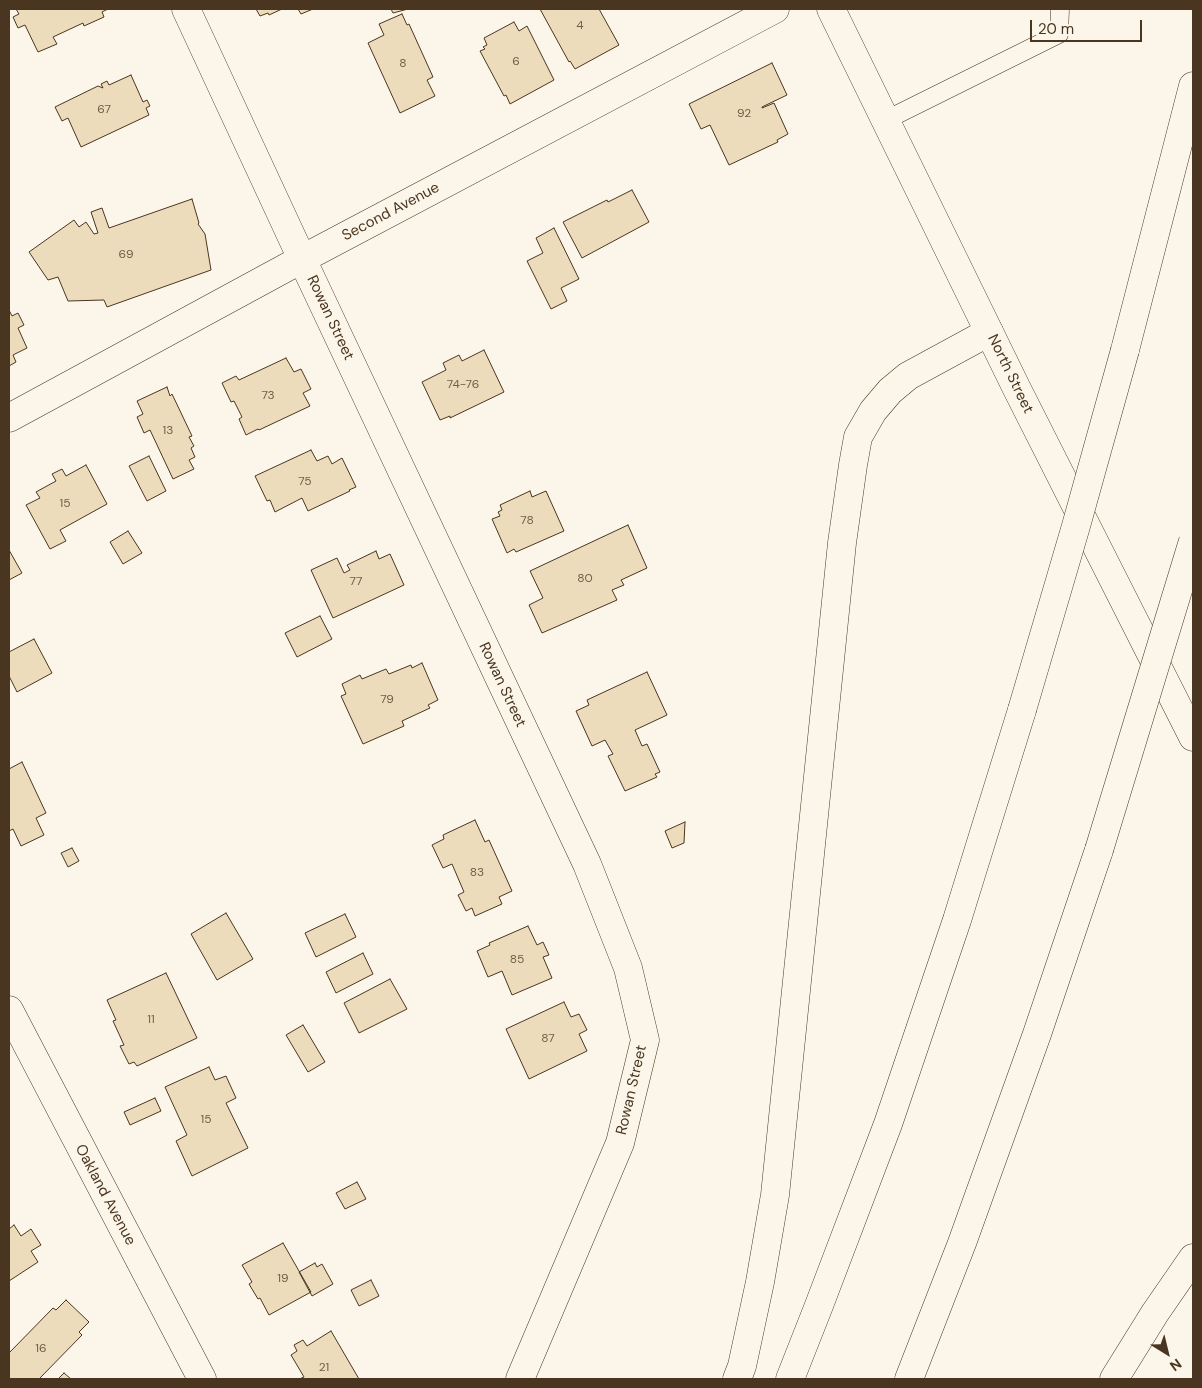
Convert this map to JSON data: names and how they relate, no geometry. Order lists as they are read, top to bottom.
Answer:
{
  "streets": {
    "main road": [
      "Second Avenue",
      "Rowan Street",
      "North Street",
      "Oakland Avenue"
    ]
  },
  "crossings": [
    ["Second Avenue", "Rowan Street"]
  ],
  "house_numbers": [
    "4",
    "6",
    "8",
    "67",
    "92",
    "69",
    "74-76",
    "73",
    "13",
    "75",
    "15",
    "78",
    "80",
    "77",
    "79",
    "83",
    "85",
    "11",
    "87",
    "15",
    "19",
    "16",
    "21"
  ],
  "scale_bar": "20 m",
  "north": "bottom right"
}
